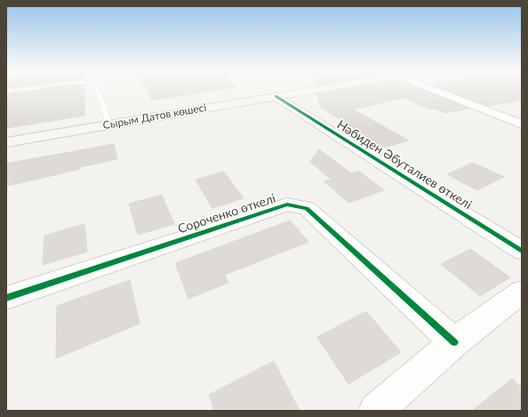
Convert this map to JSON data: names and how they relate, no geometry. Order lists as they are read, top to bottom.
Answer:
{
  "streets": {
    "main road": ["Сырым Датов көшесі"],
    "street": ["Нәбиден Әбуталиев өткелі", "Сороченко өткелі"]
  },
  "crossings": [
    ["Сырым Датов көшесі", "Нәбиден Әбуталиев өткелі"]
  ]
}
